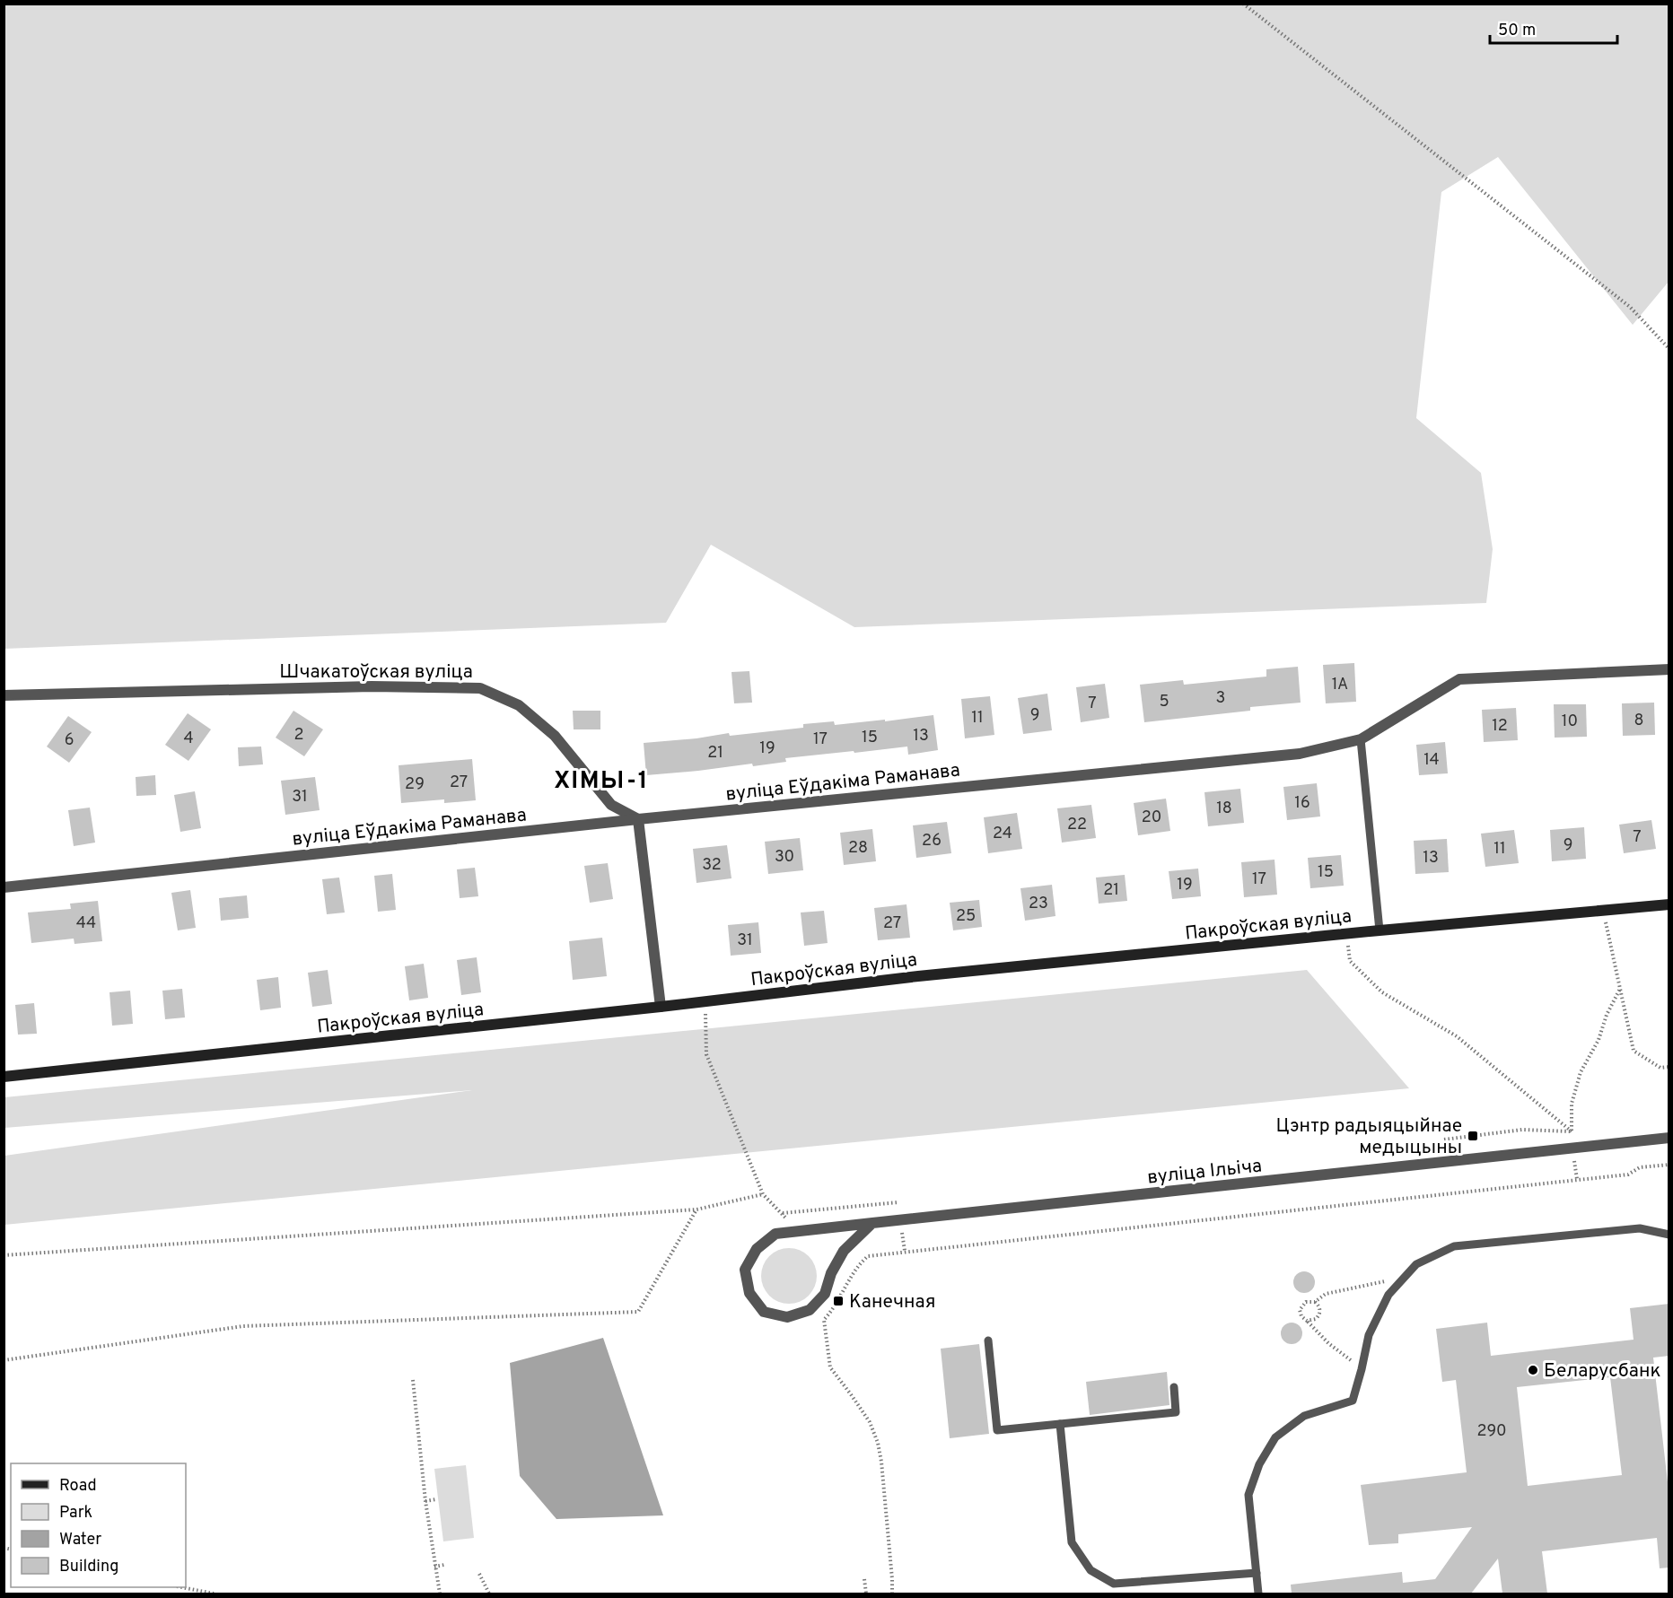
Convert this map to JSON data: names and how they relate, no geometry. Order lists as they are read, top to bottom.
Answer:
{
  "streets": {
    "street": [
      "Шчакатоўская вуліца",
      "вуліца Еўдакіма Раманава",
      "Пакроўская вуліца",
      "вуліца Ільіча"
    ]
  },
  "crossings": [
    ["Шчакатоўская вуліца", "вуліца Еўдакіма Раманава"]
  ],
  "districts": ["ХІМЫ-1"],
  "places": {
    "transit": ["Цэнтр радыяцыйнае медыцыны", "Канечная"],
    "other": ["Беларусбанк"]
  },
  "house_numbers": [
    "1А",
    "3",
    "5",
    "7",
    "9",
    "11",
    "8",
    "10",
    "12",
    "2",
    "13",
    "15",
    "4",
    "17",
    "6",
    "19",
    "21",
    "14",
    "27",
    "29",
    "31",
    "16",
    "18",
    "20",
    "22",
    "24",
    "7",
    "26",
    "9",
    "28",
    "11",
    "30",
    "13",
    "32",
    "15",
    "17",
    "19",
    "21",
    "23",
    "25",
    "44",
    "27",
    "31",
    "290"
  ],
  "legend": [
    "Road",
    "Park",
    "Water",
    "Building"
  ],
  "scale_bar": "50 m"
}
